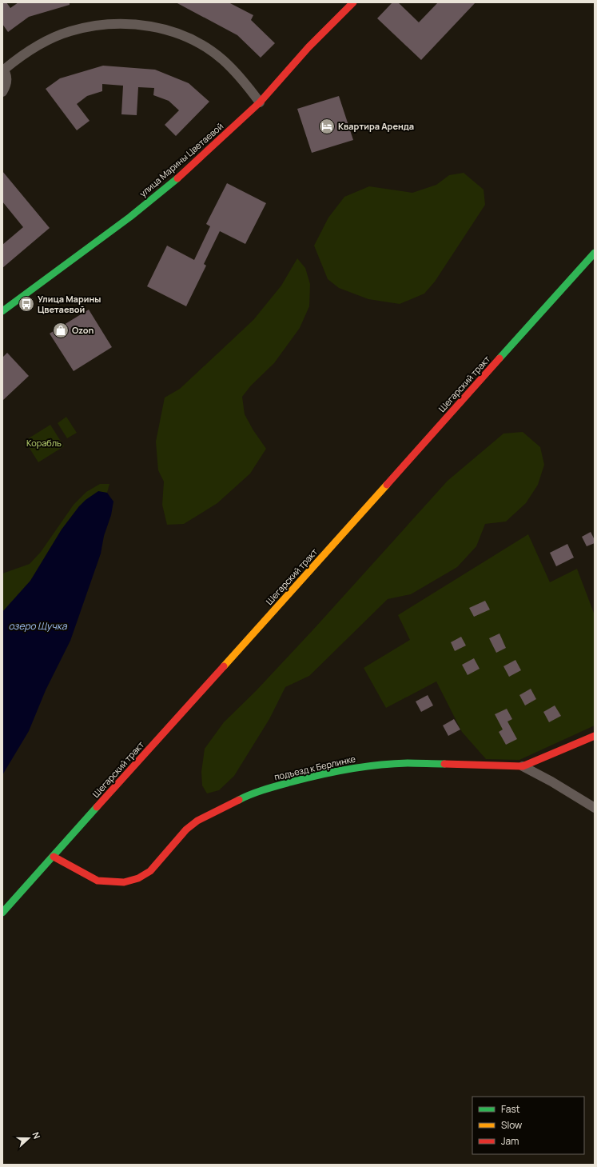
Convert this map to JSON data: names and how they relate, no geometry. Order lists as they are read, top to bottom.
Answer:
{
  "streets": {
    "street": ["улица Марины Цветаевой", "Шегарский тракт", "подъезд к Берлинке"]
  },
  "crossings": [
    ["Шегарский тракт", "подъезд к Берлинке"]
  ],
  "water": ["озеро Щучка"],
  "parks": ["Корабль"],
  "places": {
    "hotel": ["Квартира Аренда"],
    "bus stop": ["Улица Марины Цветаевой"],
    "shop": ["Ozon"]
  },
  "legend": ["Fast", "Slow", "Jam"],
  "north": "right"
}
